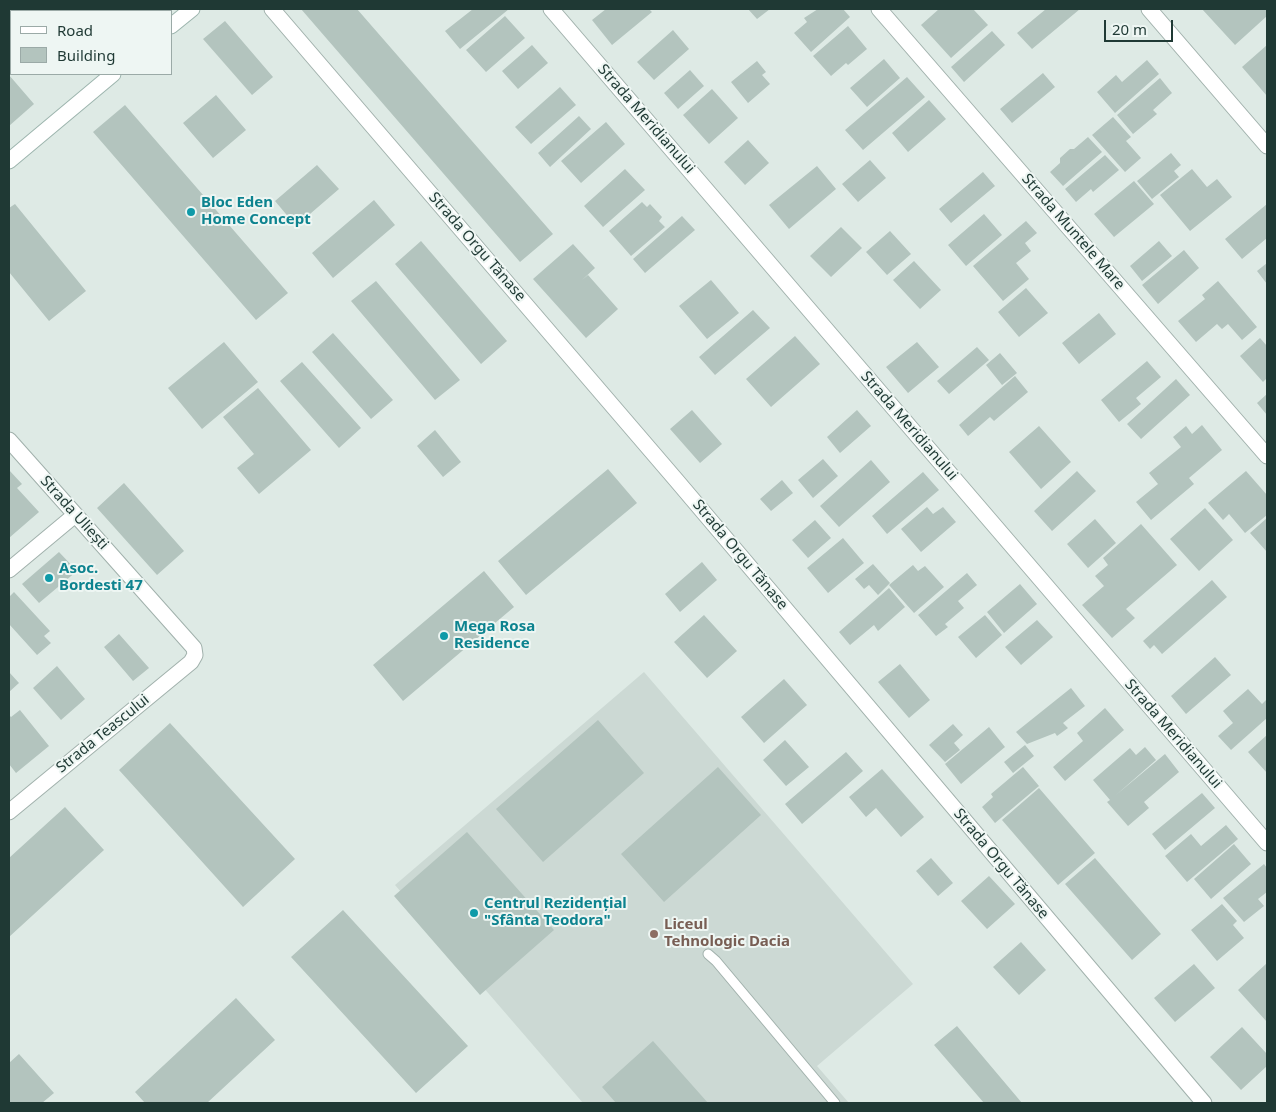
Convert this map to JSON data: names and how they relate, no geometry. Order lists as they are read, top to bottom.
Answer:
{
  "streets": {
    "street": [
      "Strada Meridianului",
      "Strada Muntele Mare",
      "Strada Orgu Tănase",
      "Strada Uliești",
      "Strada Teascului"
    ]
  },
  "crossings": [
    ["Strada Uliești", "Strada Teascului"]
  ],
  "places": [
    "Bloc Eden Home Concept",
    "Asoc. Bordesti 47",
    "Mega Rosa Residence",
    "Centrul Rezidențial \"Sfânta Teodora\"",
    "Liceul Tehnologic Dacia"
  ],
  "legend": ["Road", "Building"],
  "scale_bar": "20 m"
}
